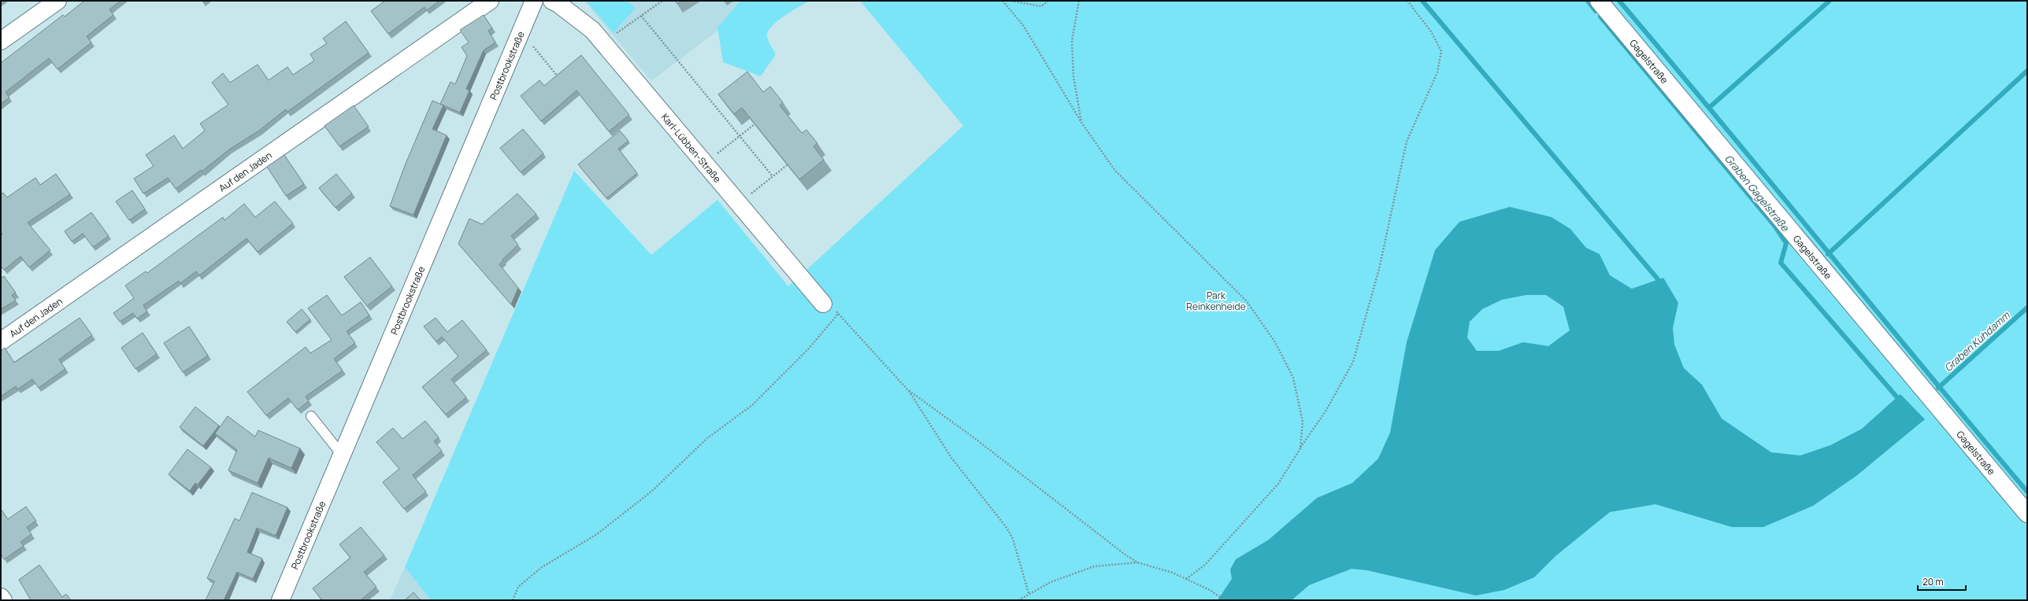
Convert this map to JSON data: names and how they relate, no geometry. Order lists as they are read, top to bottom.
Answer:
{
  "streets": {
    "street": [
      "Gagelstraße",
      "Postbrookstraße",
      "Karl-Lübben-Straße",
      "Auf den Jaden"
    ]
  },
  "water": ["Graben Gagelstraße", "Graben Kuhdamm"],
  "parks": ["Park Reinkenheide"],
  "scale_bar": "20 m"
}
